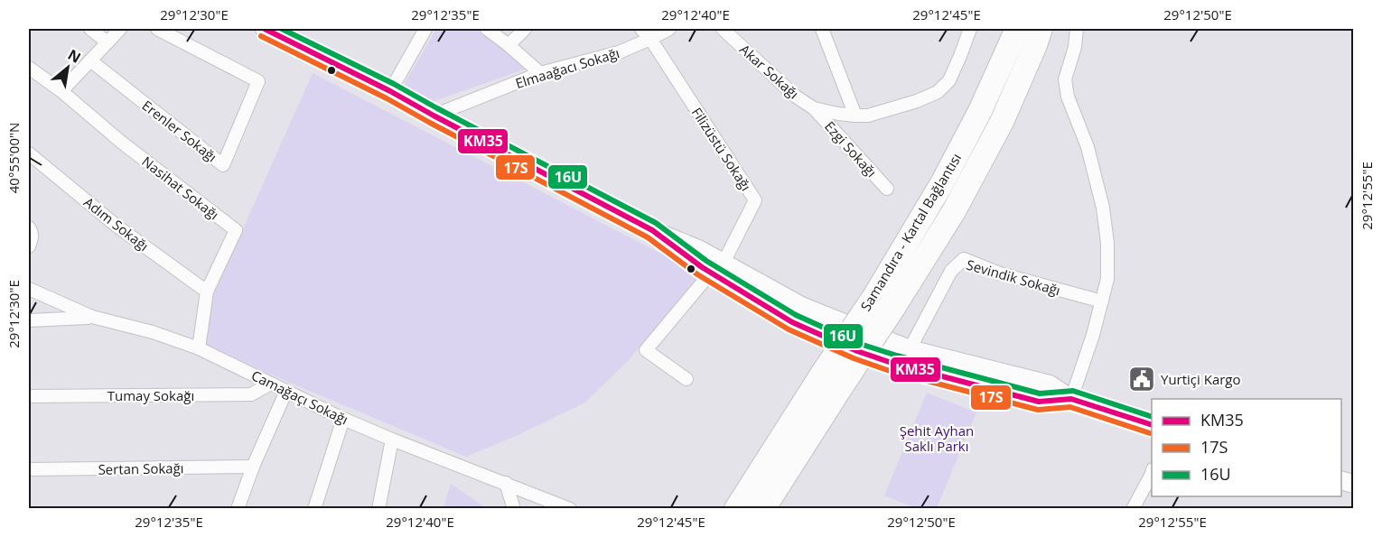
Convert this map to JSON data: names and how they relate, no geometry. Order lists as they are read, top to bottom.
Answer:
{
  "streets": {
    "highway": ["Samandıra - Kartal Bağlantısı"],
    "street": [
      "Elmaağacı Sokağı",
      "Akar Sokağı",
      "Erenler Sokağı",
      "Filizüstü Sokağı",
      "Ezgi Sokağı",
      "Nasihat Sokağı",
      "Adım Sokağı",
      "Sevindik Sokağı",
      "Tumay Sokağı",
      "Camağaçı Sokağı",
      "Sertan Sokağı"
    ]
  },
  "crossings": [
    ["Elmaağacı Sokağı", "Filizüstü Sokağı"],
    ["Akar Sokağı", "Ezgi Sokağı"],
    ["Nasihat Sokağı", "Adım Sokağı"],
    ["Nasihat Sokağı", "Camağaçı Sokağı"],
    ["Tumay Sokağı", "Camağaçı Sokağı"]
  ],
  "parks": ["Şehit Ayhan Saklı Parkı"],
  "places": {
    "public building": ["Yurtiçi Kargo"]
  },
  "lines": ["transit line KM35", "transit line 16U", "transit line 17S"],
  "legend": ["KM35", "17S", "16U"],
  "north": "top right",
  "coordinates": [
    "29°12'30\"E",
    "29°12'35\"E",
    "29°12'40\"E",
    "29°12'45\"E",
    "29°12'50\"E",
    "40°55'00\"N",
    "29°12'55\"E"
  ]
}
